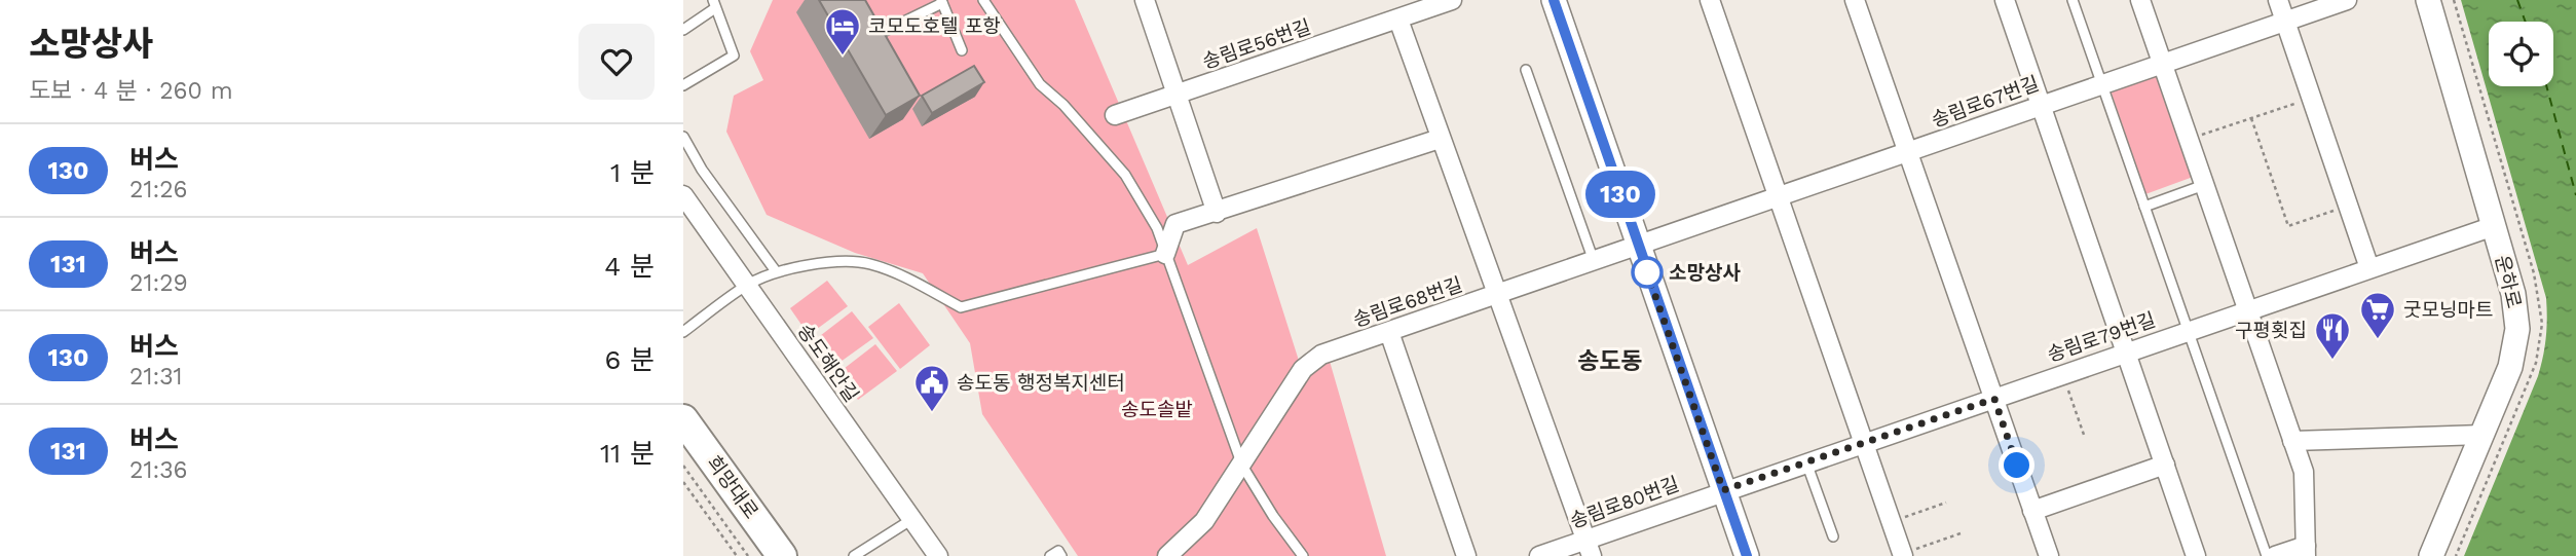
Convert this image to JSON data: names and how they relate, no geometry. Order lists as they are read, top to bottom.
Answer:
{
  "streets": {
    "main road": ["희망대로"],
    "street": [
      "송림로56번길",
      "송림로67번길",
      "운하로",
      "송림로68번길",
      "송림로79번길",
      "송도해안길",
      "송림로80번길"
    ]
  },
  "crossings": [
    ["송림로67번길", "송림로68번길"],
    ["운하로", "송림로79번길"],
    ["송림로79번길", "송림로80번길"]
  ],
  "districts": ["송도동"],
  "parks": ["송도솔밭"],
  "places": {
    "hotel": ["코모도호텔 포항"],
    "other": ["소망상사"],
    "supermarket": ["굿모닝마트"],
    "restaurant": ["구평횟집"],
    "public building": ["송도동 행정복지센터"]
  },
  "lines": ["bus line 130"],
  "page": {
    "heading": ["소망상사", "도보 · 4 분 · 260 m"],
    "on_map": "130",
    "list": [
      {
        "mark": "130",
        "name": "버스",
        "note": "21:26",
        "value": "1 분"
      },
      {
        "mark": "131",
        "name": "버스",
        "note": "21:29",
        "value": "4 분"
      },
      {
        "mark": "130",
        "name": "버스",
        "note": "21:31",
        "value": "6 분"
      },
      {
        "mark": "131",
        "name": "버스",
        "note": "21:36",
        "value": "11 분"
      }
    ]
  }
}
